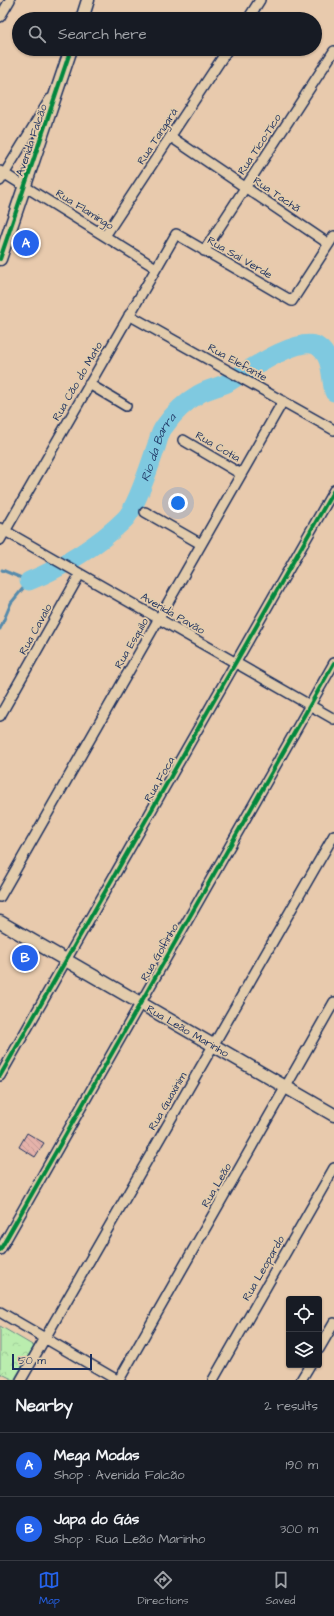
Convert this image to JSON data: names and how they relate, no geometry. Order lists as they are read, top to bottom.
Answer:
{
  "streets": {
    "street": [
      "Rua Tangará",
      "Avenida Falcão",
      "Rua Tico-Tico",
      "Rua Tachã",
      "Rua Flamingo",
      "Rua Saí Verde",
      "Rua Elefante",
      "Rua Cão do Mato",
      "Rua Cotia",
      "Avenida Pavão",
      "Rua Cavalo",
      "Rua Esquilo",
      "Rua Foca",
      "Rua Golfinho",
      "Rua Leão Marinho",
      "Rua Guaxinim",
      "Rua Leão",
      "Rua Leopardo"
    ]
  },
  "crossings": [
    ["Rua Tangará", "Rua Tachã"],
    ["Rua Tangará", "Rua Flamingo"],
    ["Avenida Falcão", "Rua Flamingo"],
    ["Rua Tico-Tico", "Rua Tachã"],
    ["Rua Tico-Tico", "Rua Saí Verde"],
    ["Rua Tachã", "Rua Saí Verde"],
    ["Rua Flamingo", "Rua Cão do Mato"],
    ["Rua Saí Verde", "Rua Cão do Mato"],
    ["Rua Elefante", "Rua Cão do Mato"],
    ["Rua Elefante", "Rua Esquilo"],
    ["Rua Cão do Mato", "Avenida Pavão"],
    ["Rua Cotia", "Rua Esquilo"],
    ["Avenida Pavão", "Rua Cavalo"],
    ["Avenida Pavão", "Rua Esquilo"],
    ["Avenida Pavão", "Rua Foca"],
    ["Avenida Pavão", "Rua Golfinho"],
    ["Rua Foca", "Rua Leão Marinho"],
    ["Rua Golfinho", "Rua Leão Marinho"],
    ["Rua Leão Marinho", "Rua Guaxinim"],
    ["Rua Leão Marinho", "Rua Leão"]
  ],
  "water": ["Rio da Barra"],
  "scale_bar": "50 m",
  "page": {
    "search": "Search here",
    "pins": ["A", "B"],
    "scale": "50 m",
    "heading": ["Nearby", "2 results"],
    "list": [
      {
        "mark": "A",
        "name": "Mega Modas",
        "note": "Shop · Avenida Falcão",
        "value": "190 m"
      },
      {
        "mark": "B",
        "name": "Japa do Gás",
        "note": "Shop · Rua Leão Marinho",
        "value": "300 m"
      }
    ],
    "nav": ["Map", "Directions", "Saved"]
  }
}
